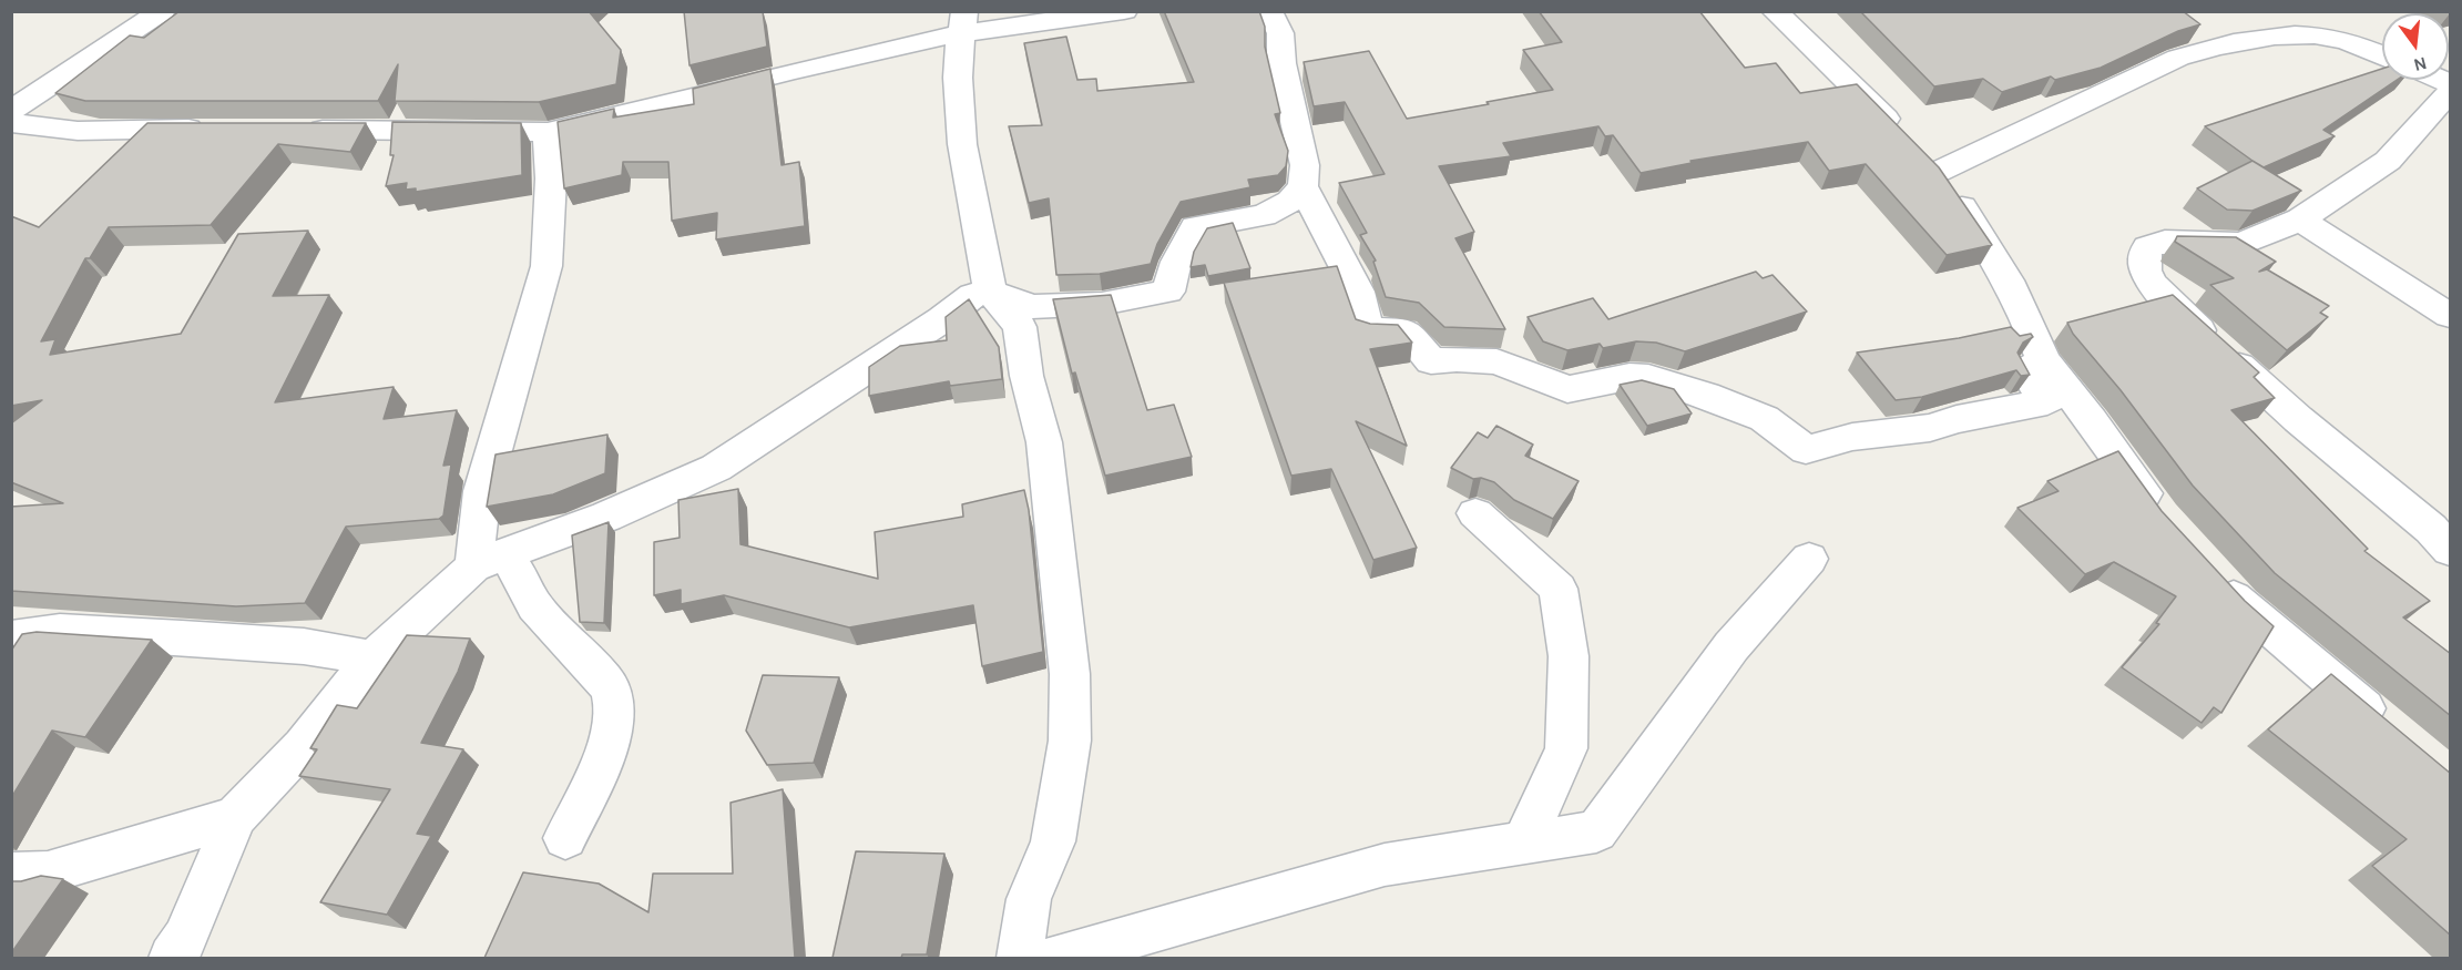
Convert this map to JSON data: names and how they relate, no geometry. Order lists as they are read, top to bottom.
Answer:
{
  "north": "bottom"
}
